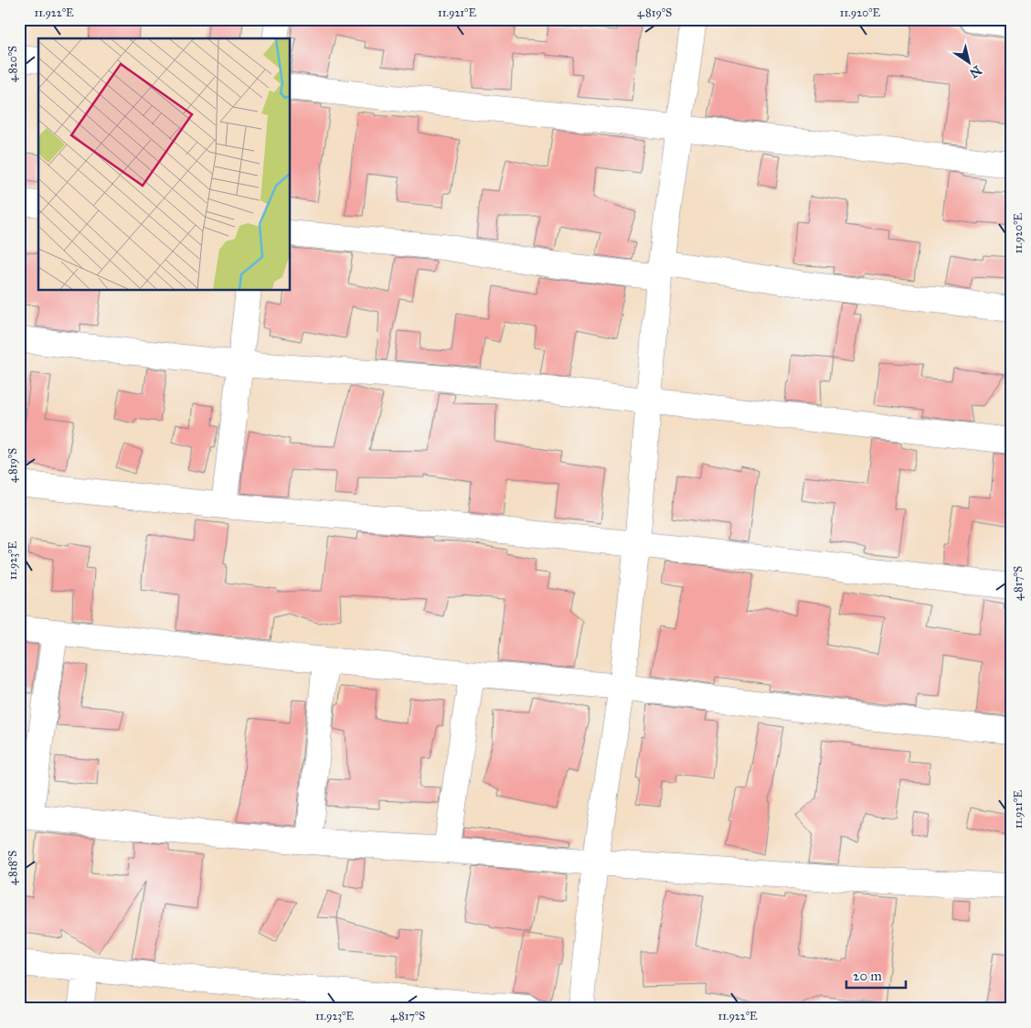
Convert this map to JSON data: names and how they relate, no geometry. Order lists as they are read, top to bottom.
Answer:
{
  "scale_bar": "20 m",
  "north": "bottom right",
  "coordinates": [
    "11.922°E",
    "11.921°E",
    "4.819°S",
    "11.920°E",
    "4.820°S",
    "11.923°E",
    "4.817°S",
    "4.818°S"
  ]
}
